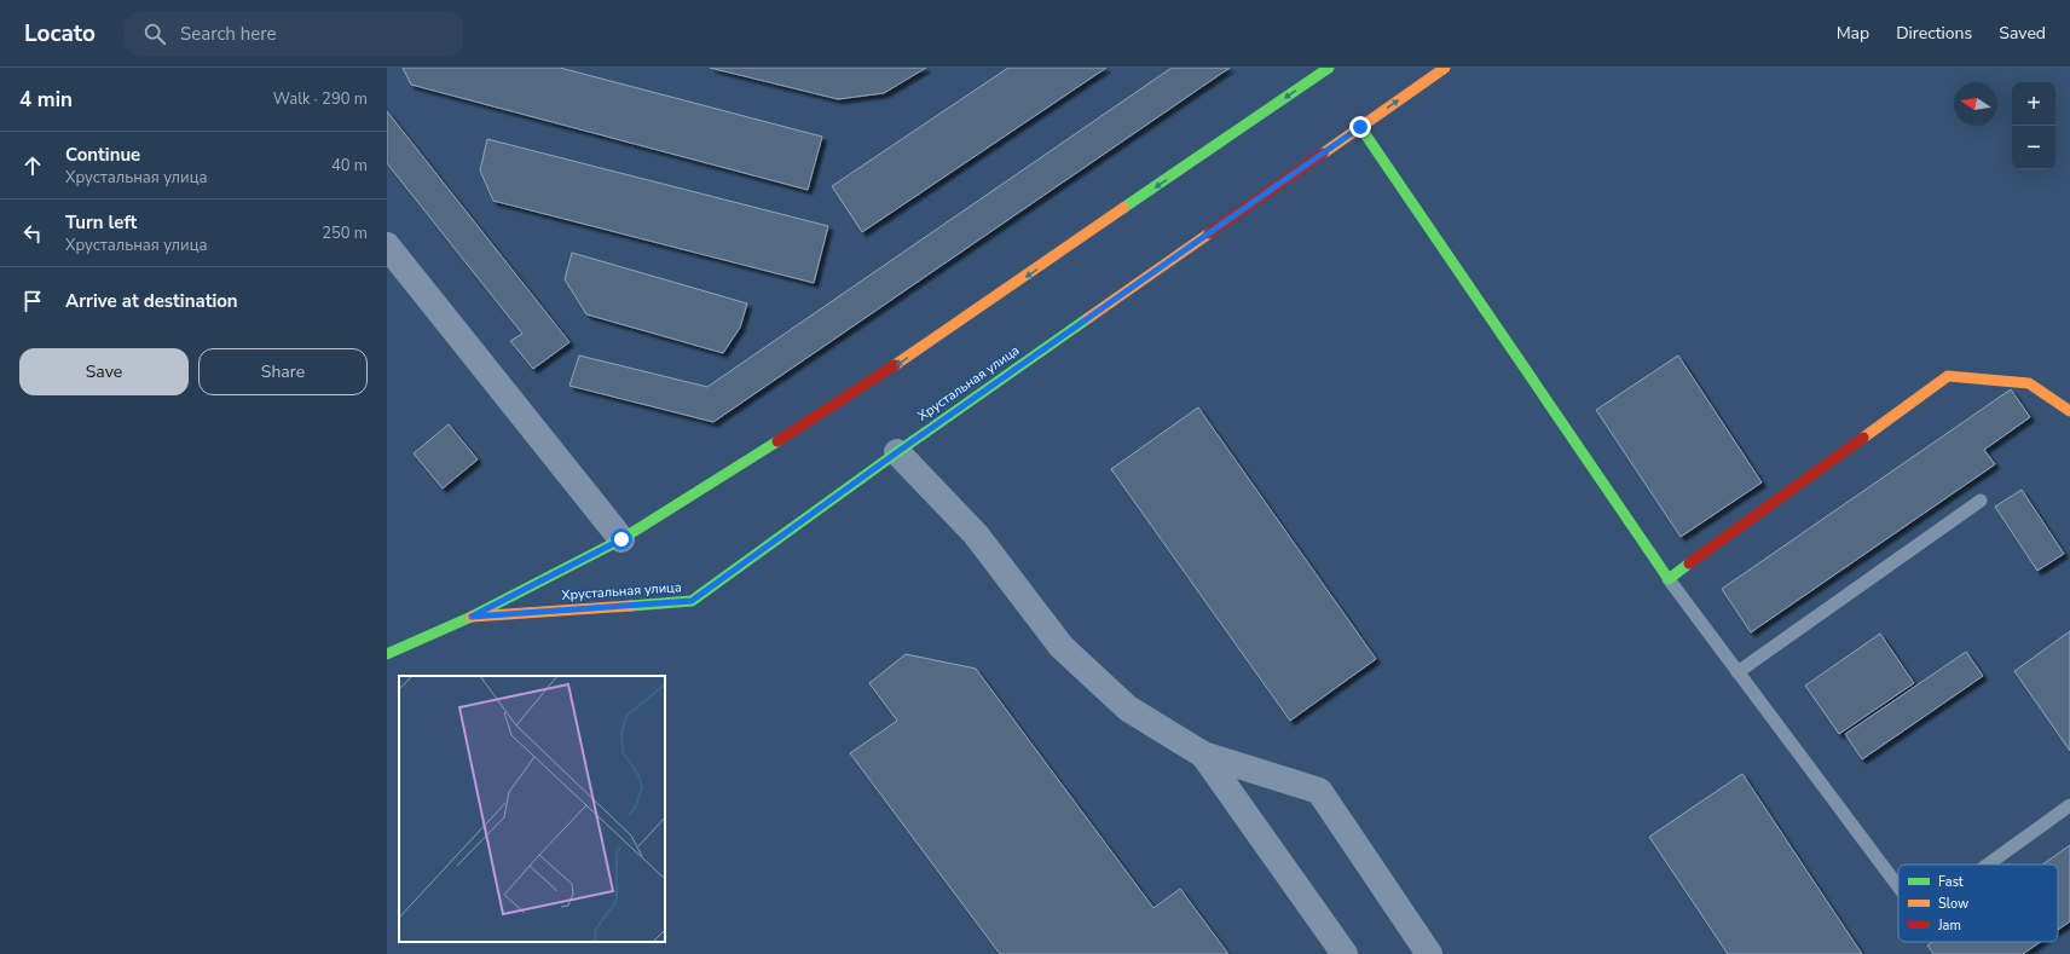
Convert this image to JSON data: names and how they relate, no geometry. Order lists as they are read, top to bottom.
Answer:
{
  "streets": {
    "street": ["Хрустальная улица"]
  },
  "legend": ["Fast", "Slow", "Jam"],
  "north": "left",
  "page": {
    "header": "Locato",
    "search": "Search here",
    "nav": ["Map", "Directions", "Saved"],
    "heading": ["4 min", "Walk · 290 m"],
    "map_buttons": ["+", "−"],
    "list": [
      ["Continue", "Хрустальная улица", "40 m"],
      ["Turn left", "Хрустальная улица", "250 m"],
      "Arrive at destination"
    ],
    "buttons": ["Save", "Share"]
  }
}
